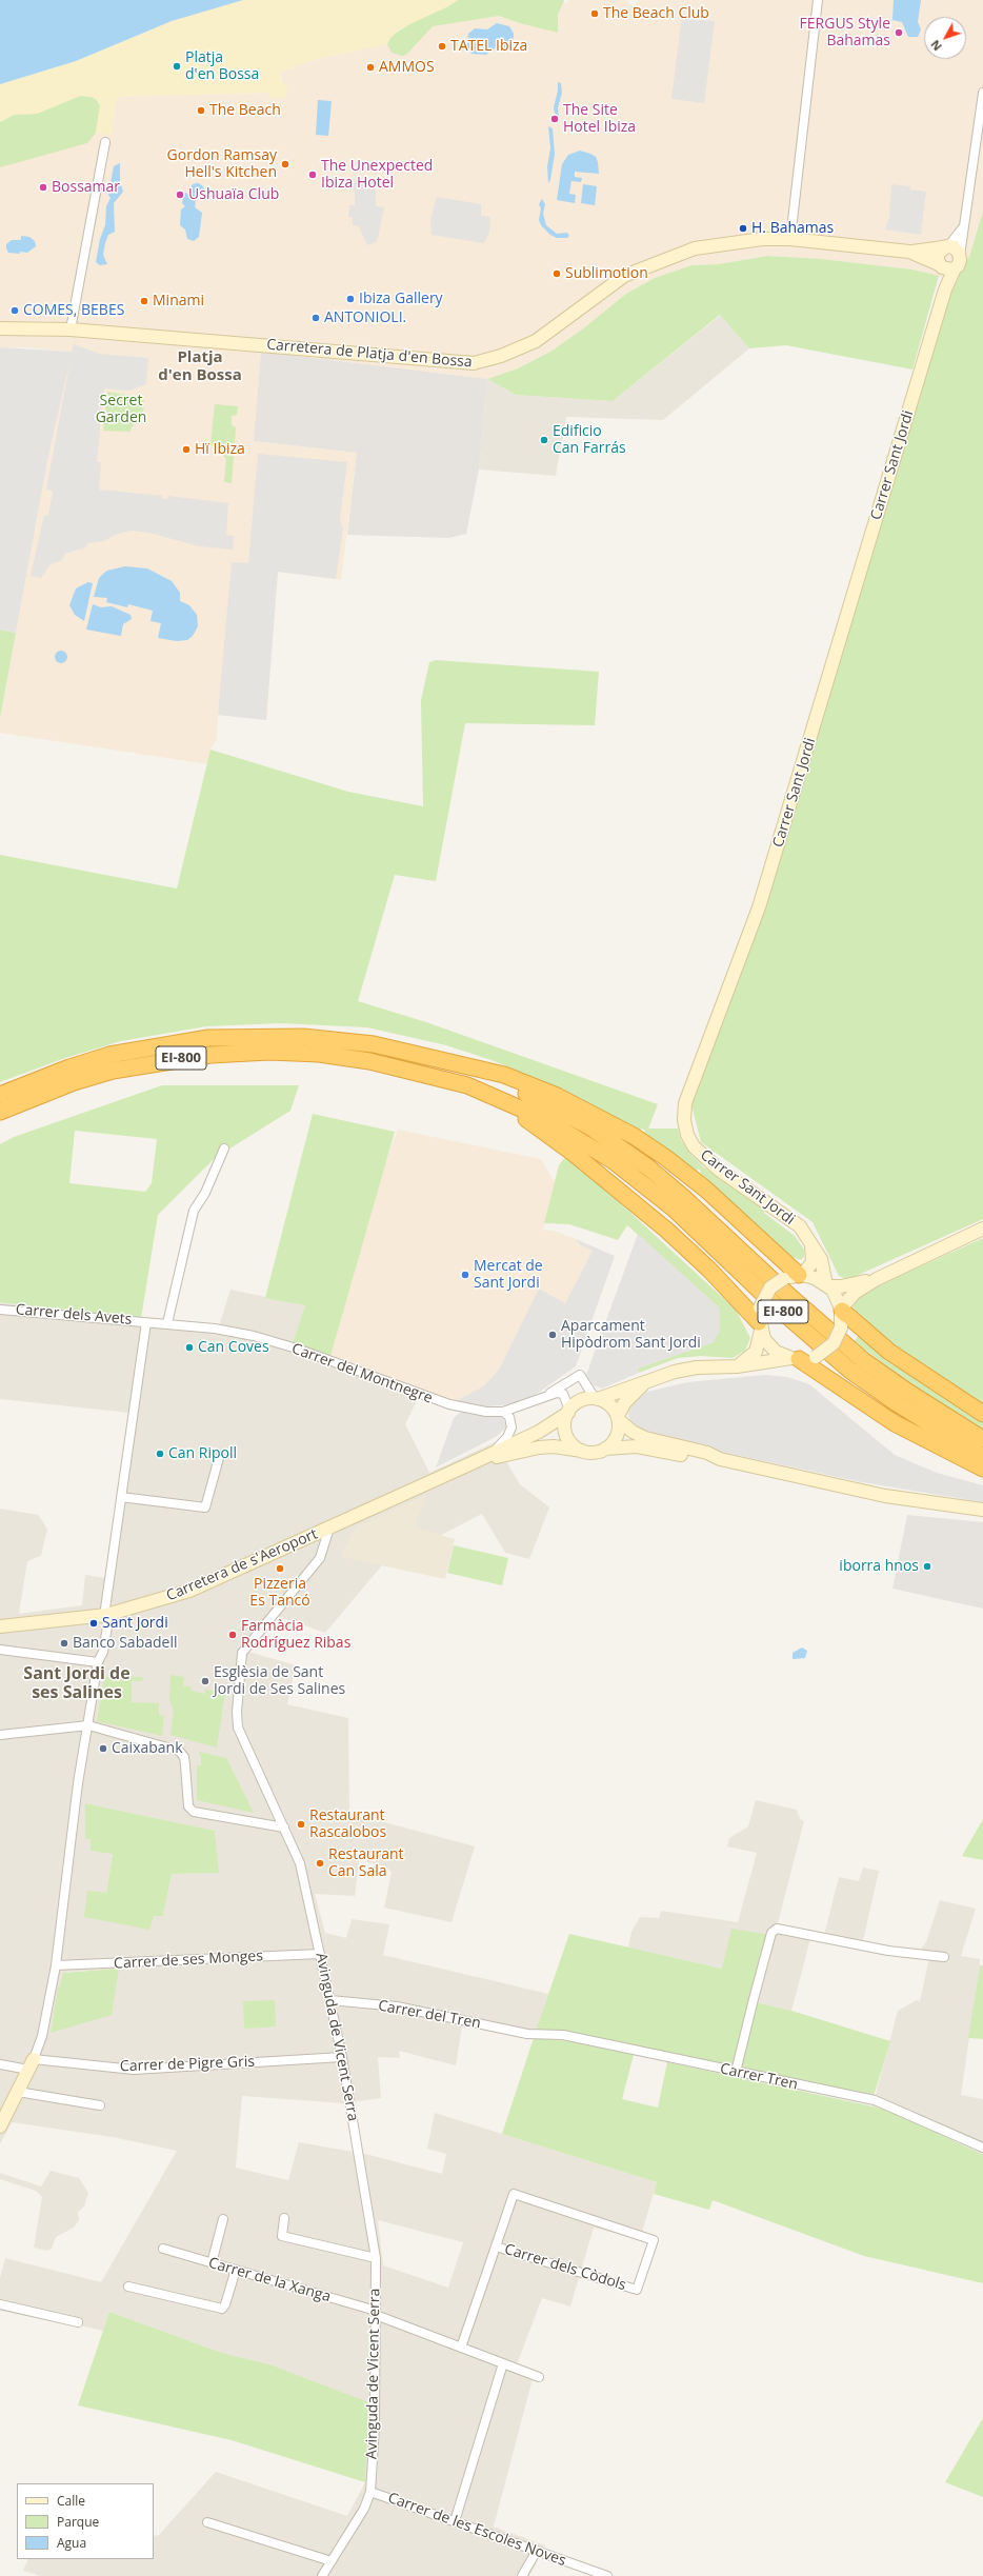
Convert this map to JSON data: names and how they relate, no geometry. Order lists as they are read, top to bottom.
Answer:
{
  "streets": {
    "highway": ["EI-800"],
    "street": [
      "Carretera de Platja d'en Bossa",
      "Carrer Sant Jordi",
      "Carrer dels Avets",
      "Carrer del Montnegre",
      "Carretera de s'Aeroport",
      "Carrer de ses Monges",
      "Carrer del Tren",
      "Avinguda de Vicent Serra",
      "Carrer de Pigre Gris",
      "Carrer Tren",
      "Carrer dels Còdols",
      "Carrer de la Xanga",
      "Carrer de les Escoles Noves"
    ]
  },
  "crossings": [
    ["Carretera de Platja d'en Bossa", "Carrer Sant Jordi"],
    ["Carrer dels Avets", "Carrer del Montnegre"],
    ["Carretera de s'Aeroport", "Avinguda de Vicent Serra"],
    ["Carrer de ses Monges", "Avinguda de Vicent Serra"],
    ["Carrer del Tren", "Avinguda de Vicent Serra"],
    ["Carrer del Tren", "Carrer Tren"],
    ["Avinguda de Vicent Serra", "Carrer de Pigre Gris"],
    ["Avinguda de Vicent Serra", "Carrer de la Xanga"],
    ["Avinguda de Vicent Serra", "Carrer de les Escoles Noves"]
  ],
  "districts": ["Platja d'en Bossa", "Sant Jordi de ses Salines"],
  "parks": ["Secret Garden"],
  "places": [
    "The Beach Club",
    "FERGUS Style Bahamas",
    "TATEL Ibiza",
    "Platja d'en Bossa",
    "AMMOS",
    "The Beach",
    "The Site Hotel Ibiza",
    "Gordon Ramsay Hell's Kitchen",
    "The Unexpected Ibiza Hotel",
    "Bossamar",
    "Ushuaïa Club",
    "H. Bahamas",
    "Sublimotion",
    "Ibiza Gallery",
    "Minami",
    "COMES, BEBES",
    "ANTONIOLI.",
    "Edificio Can Farrás",
    "Hï Ibiza",
    "Mercat de Sant Jordi",
    "Aparcament Hipòdrom Sant Jordi",
    "Can Coves",
    "Can Ripoll",
    "iborra hnos",
    "Pizzeria Es Tancó",
    "Sant Jordi",
    "Farmàcia Rodríguez Ribas",
    "Banco Sabadell",
    "Esglèsia de Sant Jordi de Ses Salines",
    "Caixabank",
    "Restaurant Rascalobos",
    "Restaurant Can Sala"
  ],
  "legend": ["Calle", "Parque", "Agua"],
  "north": "bottom left"
}
